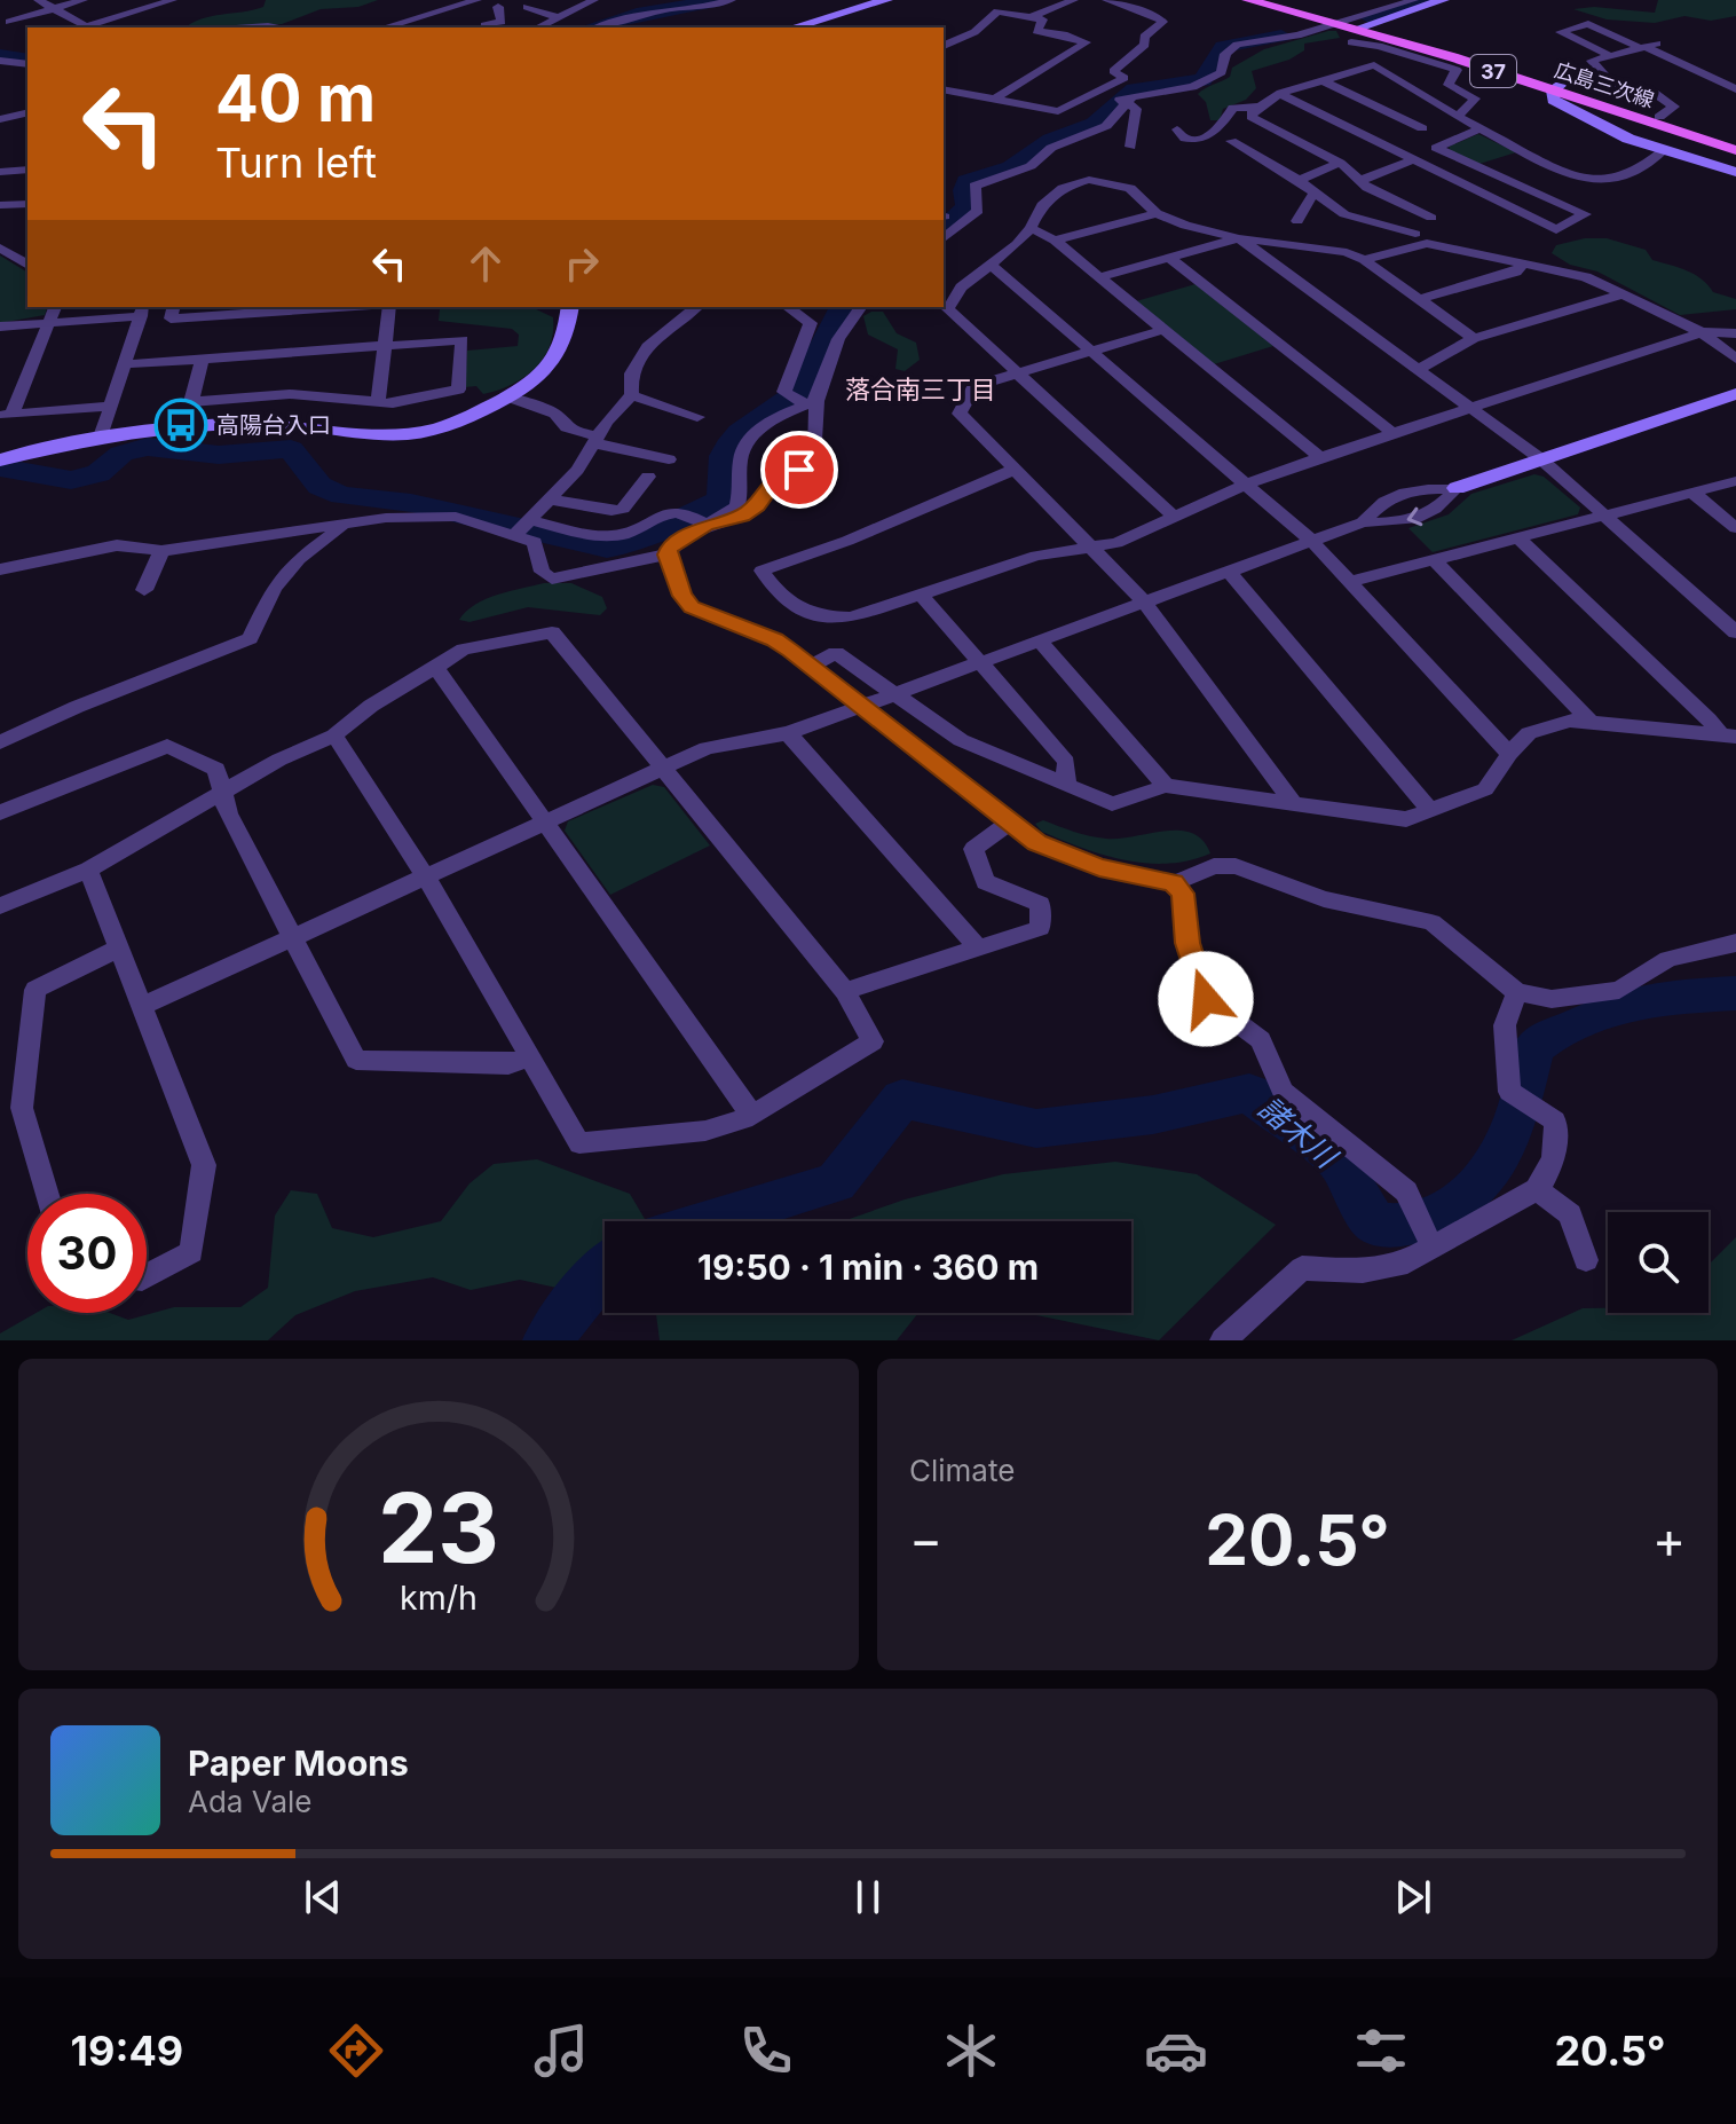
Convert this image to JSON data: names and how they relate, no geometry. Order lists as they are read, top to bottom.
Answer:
{
  "streets": {
    "main road": ["37", "広島三次線"]
  },
  "districts": ["落合南三丁目"],
  "water": ["諸木川"],
  "places": {
    "bus stop": ["高陽台入口"]
  },
  "page": {
    "turn": ["40 m", "Turn left"],
    "limit": "30",
    "trip": "19:50 · 1 min · 360 m",
    "tile": "Climate",
    "heat": ["−", "20.5°", "+"],
    "song": ["Paper Moons", "Ada Vale"],
    "tabs": ["19:49", "20.5°"],
    "gauge": ["23", "km/h"]
  }
}
